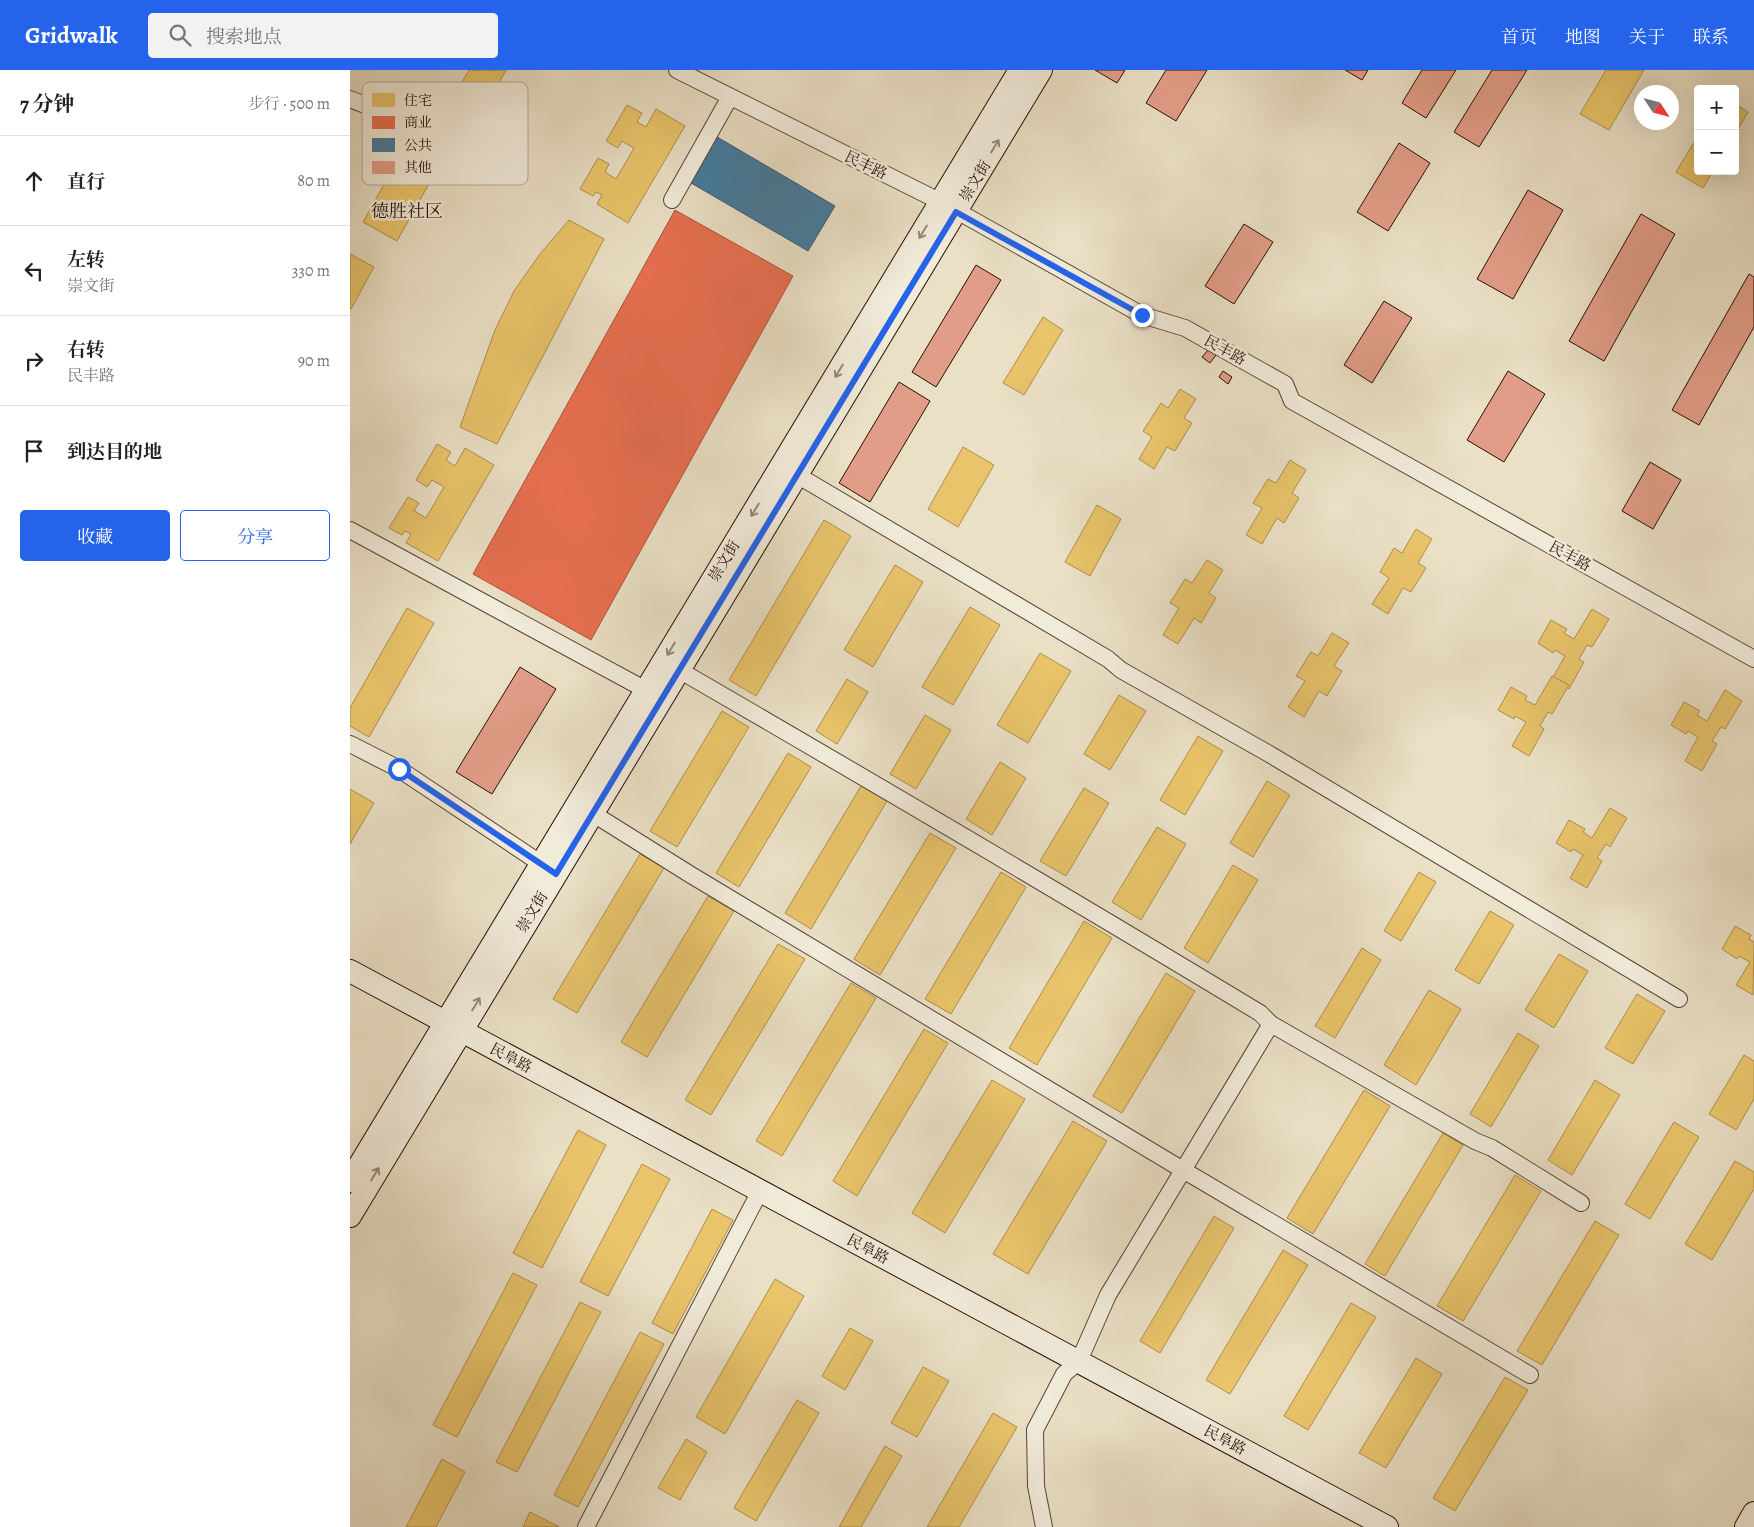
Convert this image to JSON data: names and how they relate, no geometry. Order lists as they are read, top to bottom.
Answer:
{
  "streets": {
    "street": ["民丰路", "崇文街", "民阜路"]
  },
  "crossings": [
    ["民丰路", "崇文街"],
    ["崇文街", "民阜路"]
  ],
  "districts": ["德胜社区"],
  "legend": [
    "住宅",
    "商业",
    "公共",
    "其他"
  ],
  "north": "bottom right",
  "page": {
    "header": "Gridwalk",
    "search": "搜索地点",
    "nav": [
      "首页",
      "地图",
      "关于",
      "联系"
    ],
    "heading": ["7 分钟", "步行 · 500 m"],
    "map_buttons": ["+", "−"],
    "list": [
      ["直行", "80 m"],
      ["左转", "崇文街", "330 m"],
      ["右转", "民丰路", "90 m"],
      "到达目的地"
    ],
    "buttons": ["收藏", "分享"]
  }
}
